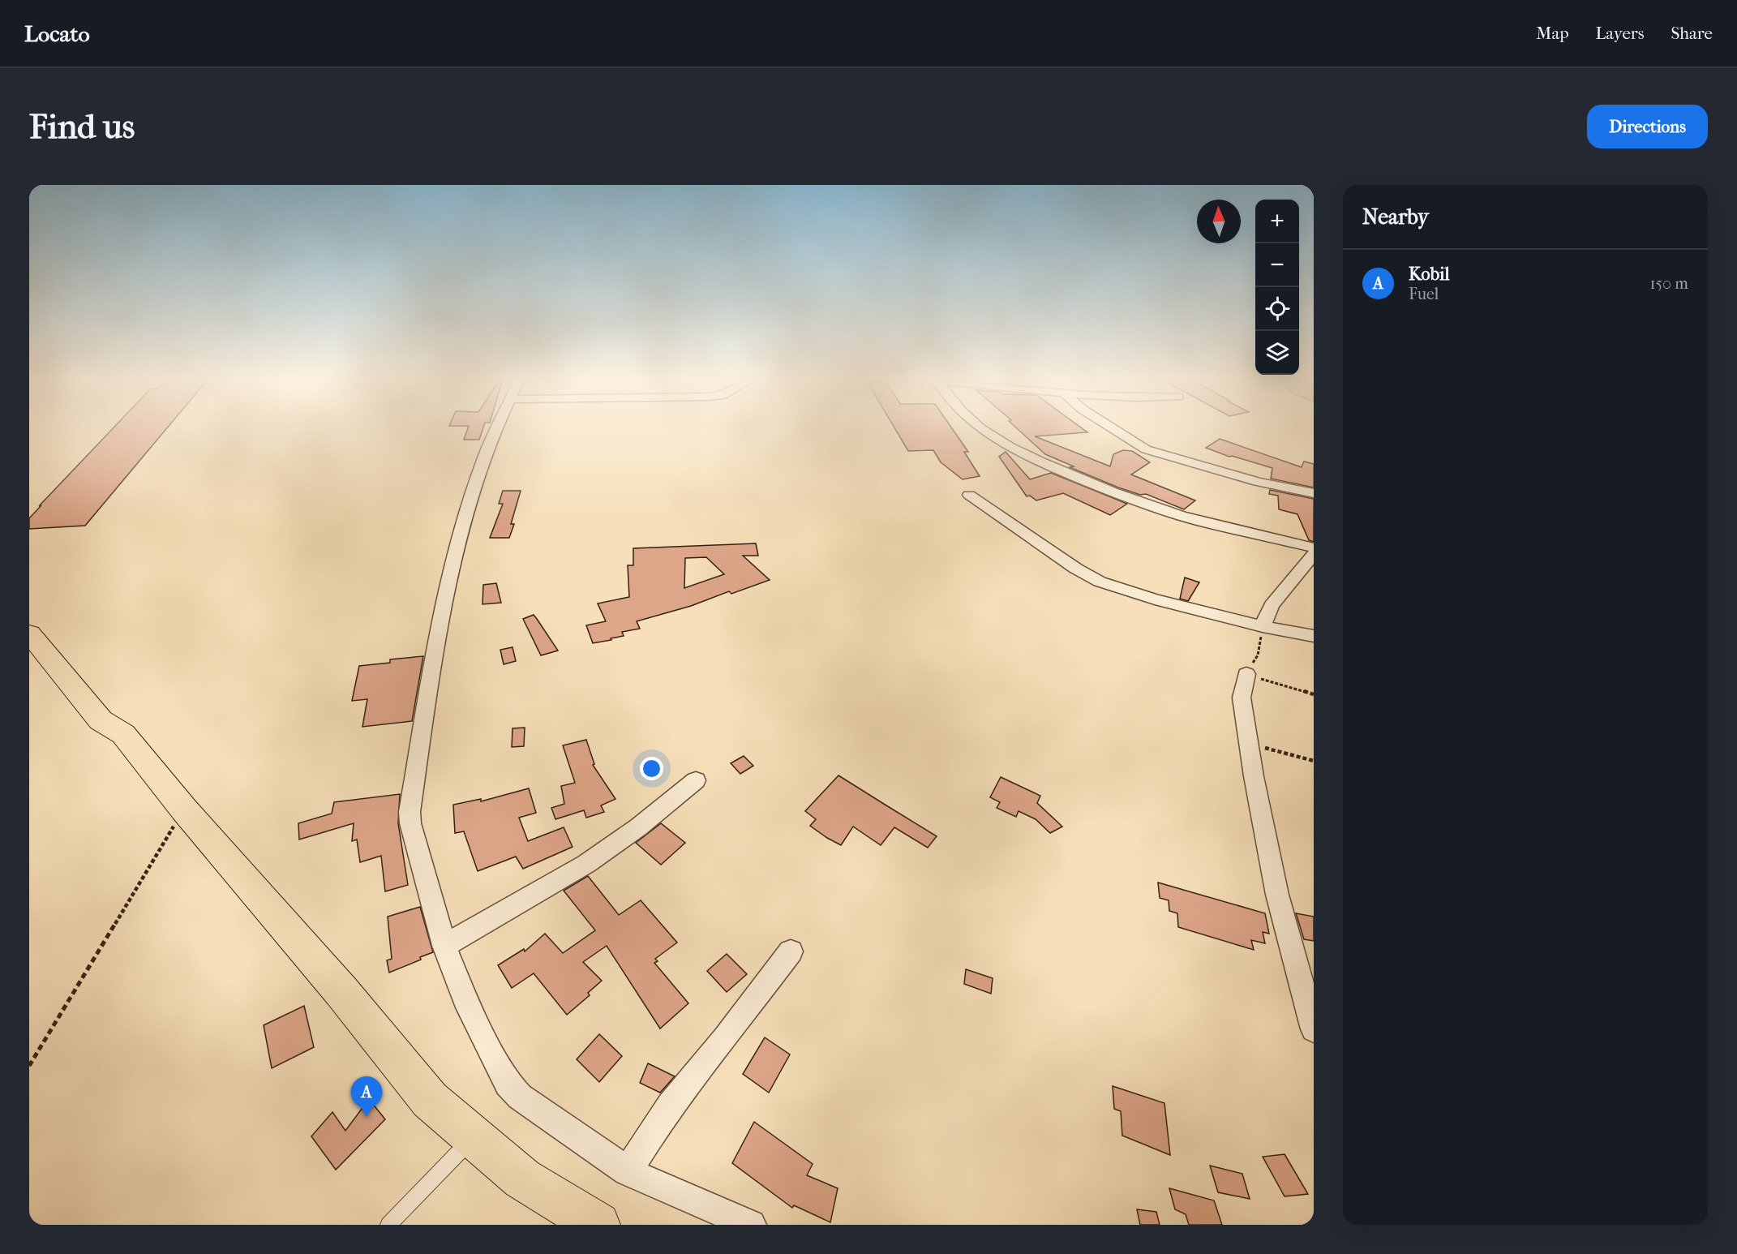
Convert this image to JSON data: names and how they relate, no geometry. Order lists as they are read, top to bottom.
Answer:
{
  "north": "top",
  "page": {
    "header": "Locato",
    "nav": ["Map", "Layers", "Share"],
    "buttons": "Directions",
    "title": "Find us",
    "heading": "Nearby",
    "map_buttons": ["+", "−"],
    "list": [
      {
        "mark": "A",
        "name": "Kobil",
        "note": "Fuel",
        "value": "150 m"
      }
    ],
    "pins": "A"
  }
}
